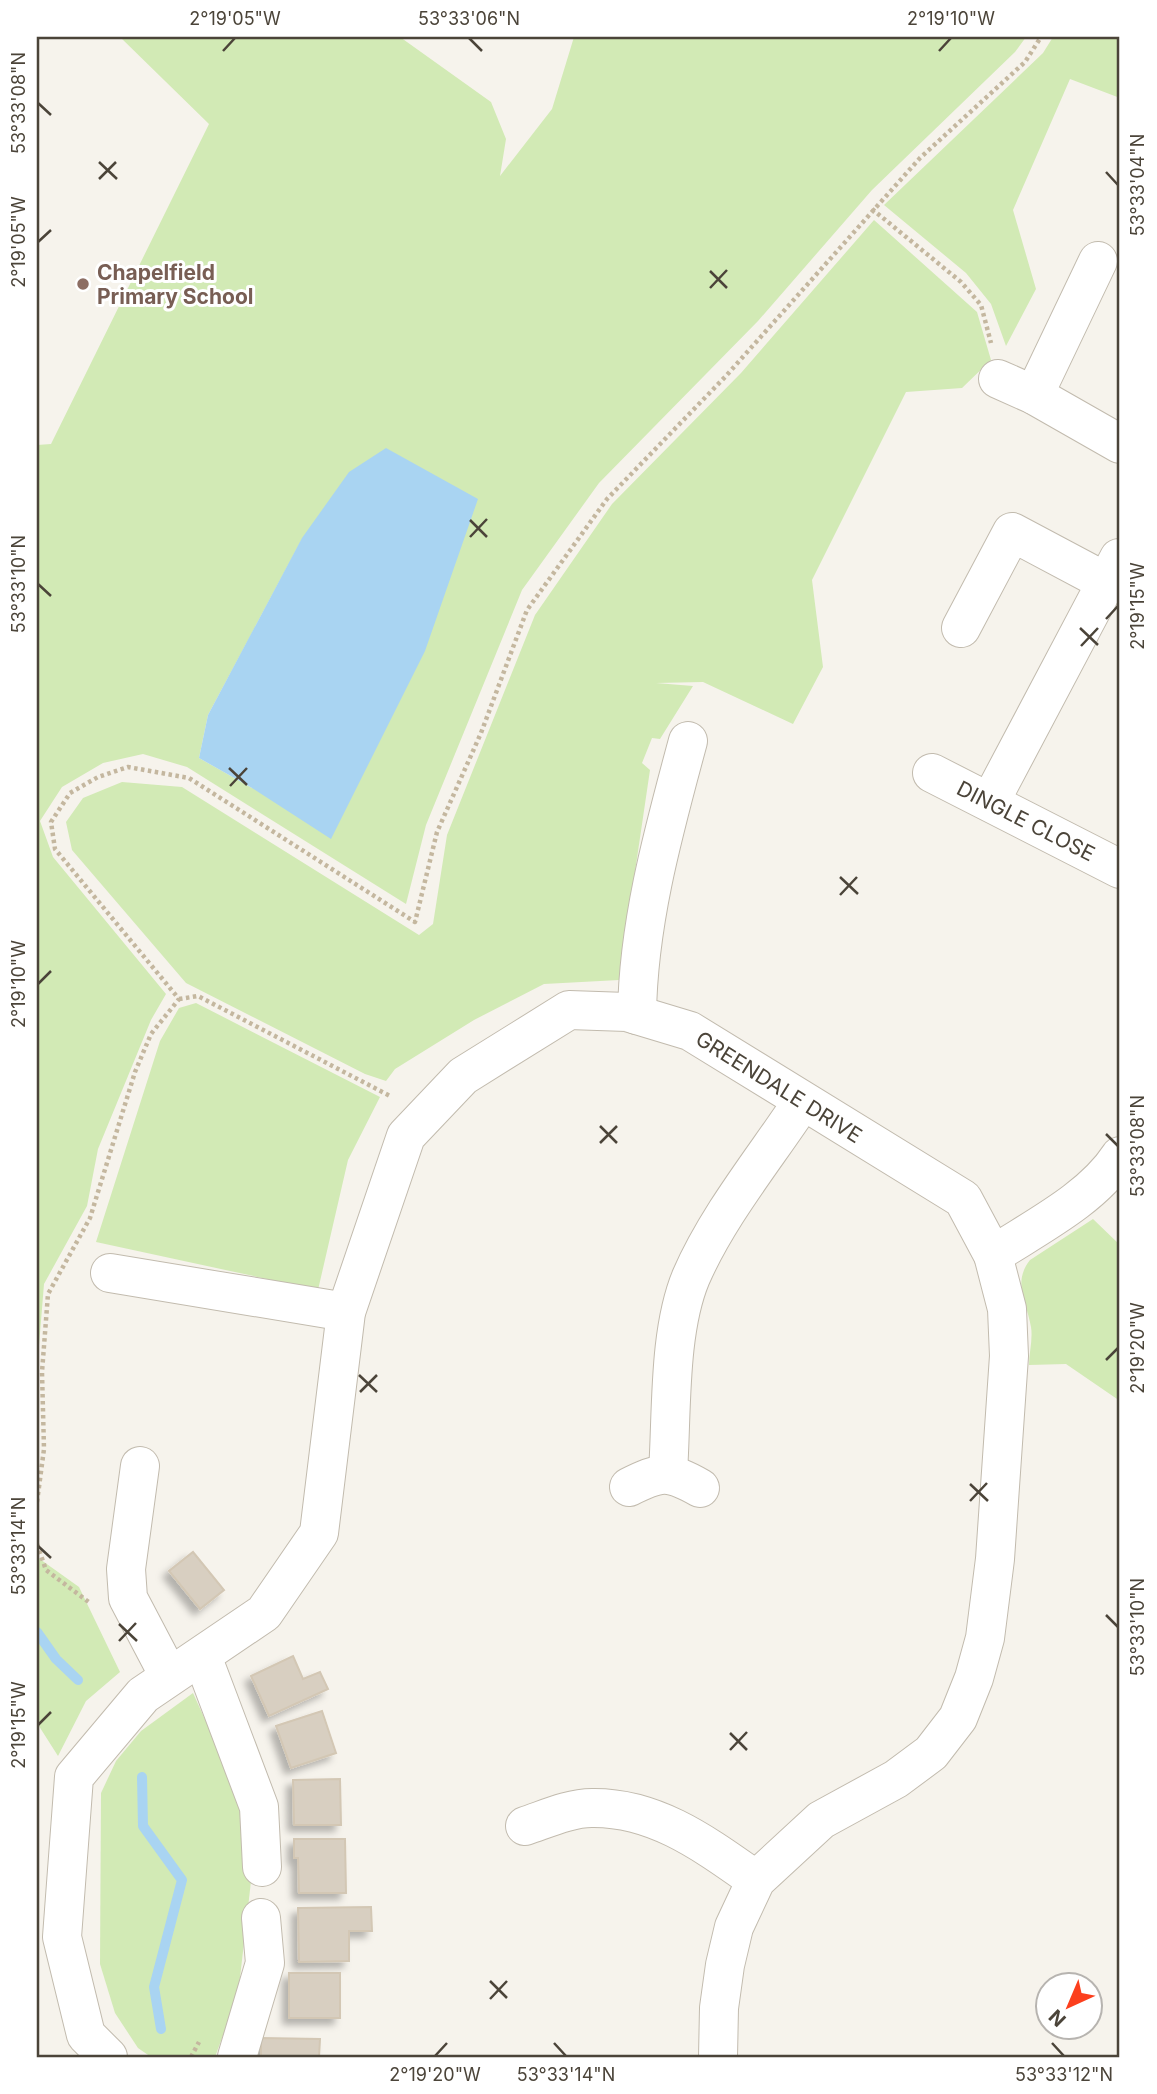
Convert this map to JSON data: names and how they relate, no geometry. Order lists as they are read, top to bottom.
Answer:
{
  "streets": {
    "street": ["DINGLE CLOSE", "GREENDALE DRIVE"]
  },
  "places": ["Chapelfield Primary School"],
  "north": "bottom left",
  "coordinates": [
    "2°19'05\"W",
    "53°33'06\"N",
    "2°19'10\"W",
    "53°33'08\"N",
    "53°33'04\"N",
    "53°33'10\"N",
    "2°19'15\"W",
    "2°19'20\"W",
    "53°33'14\"N",
    "53°33'12\"N"
  ]
}
